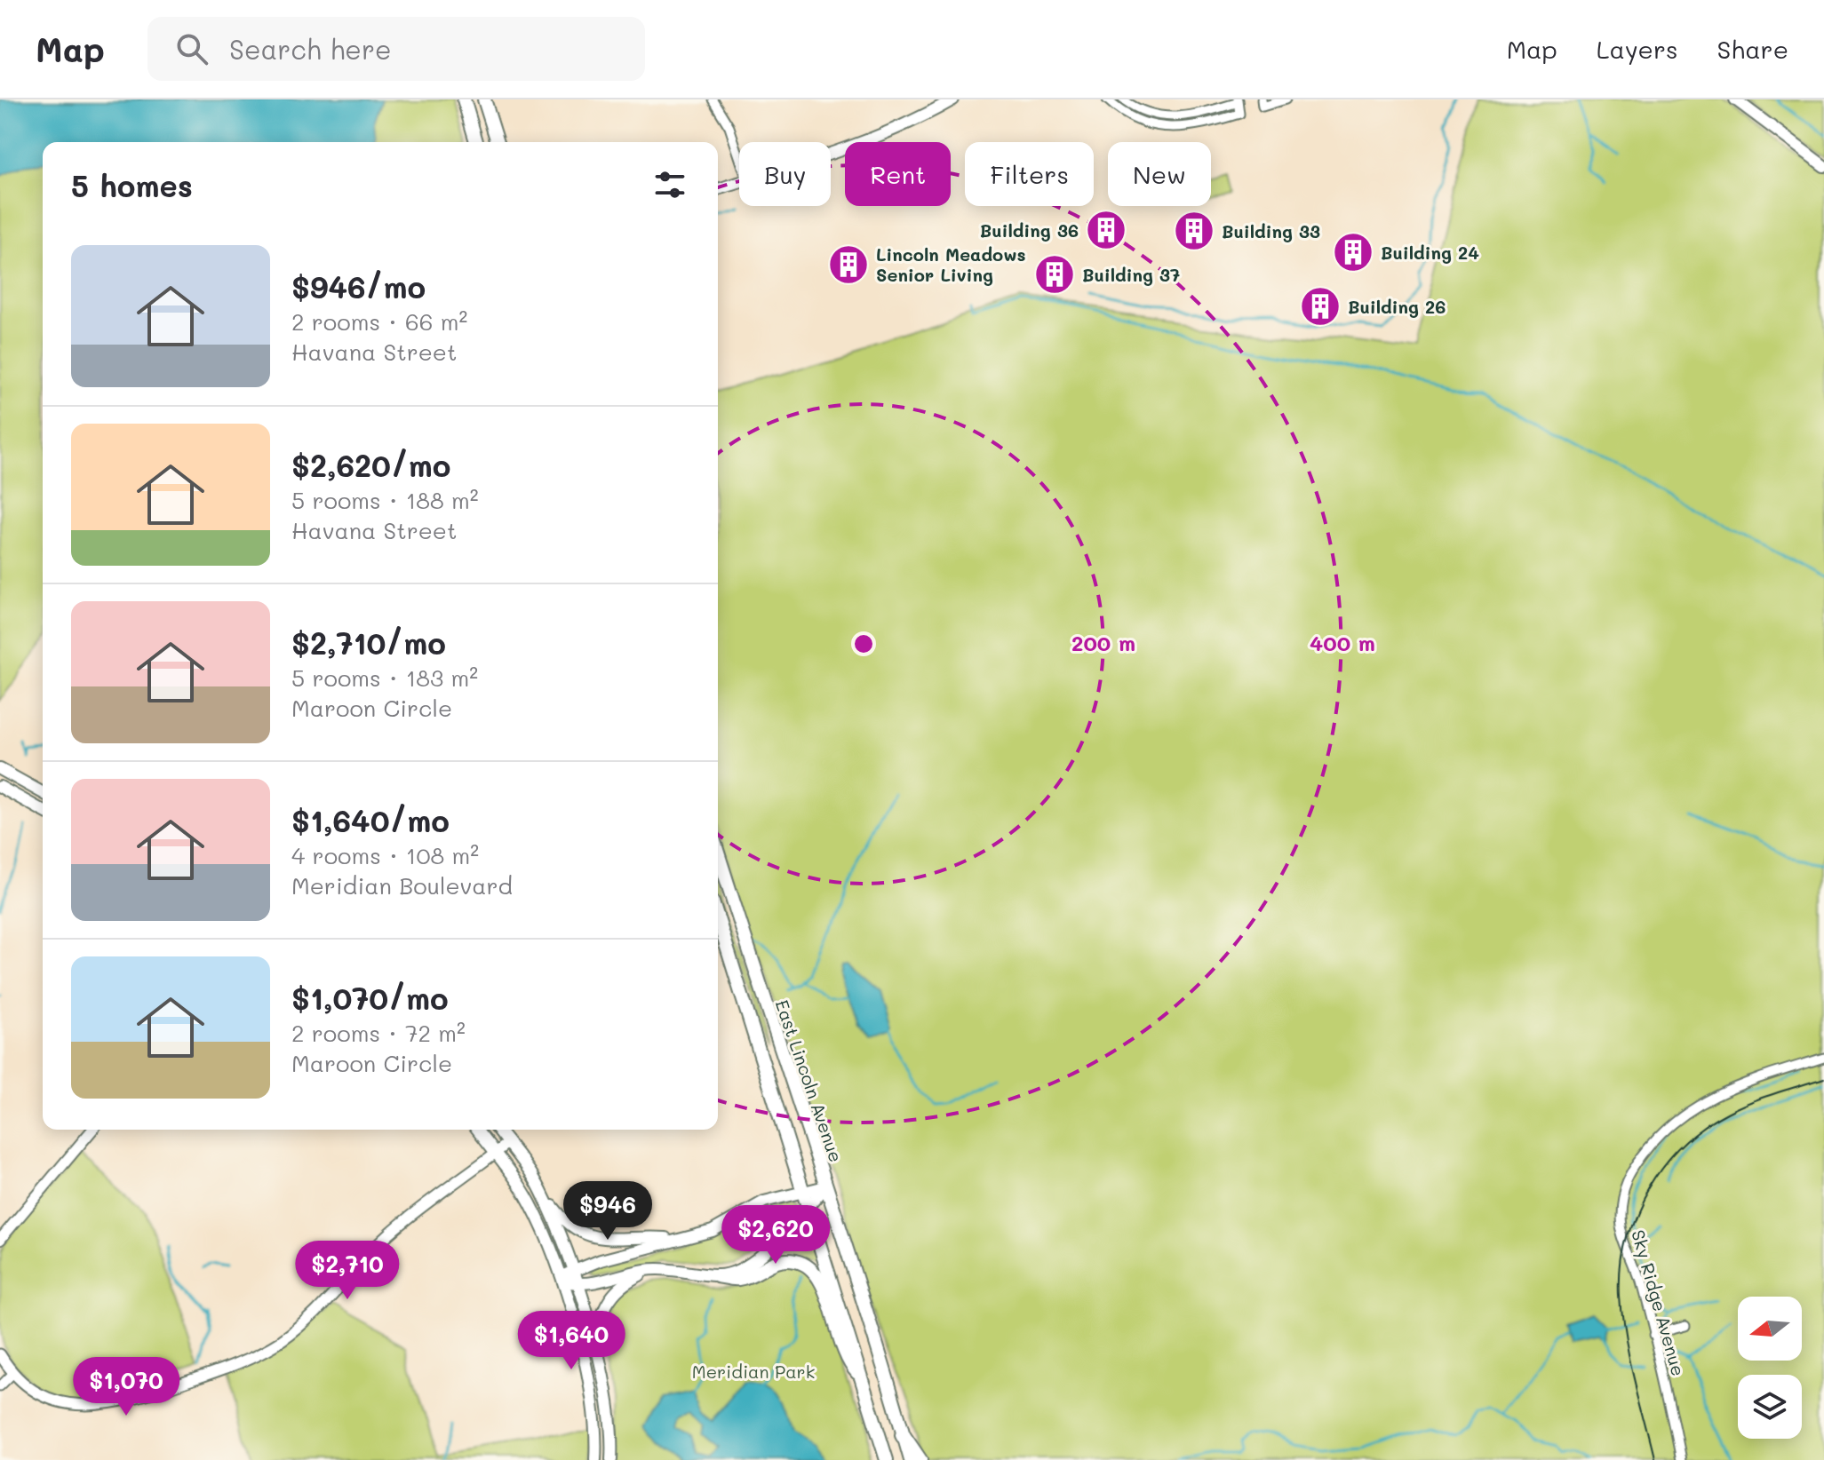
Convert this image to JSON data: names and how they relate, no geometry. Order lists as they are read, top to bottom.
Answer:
{
  "streets": {
    "main road": ["East Lincoln Avenue"],
    "street": ["Sky Ridge Avenue"]
  },
  "parks": ["Meridian Park"],
  "places": {
    "building": [
      "Building 36",
      "Building 33",
      "Building 24",
      "Lincoln Meadows Senior Living",
      "Building 37",
      "Building 26"
    ]
  },
  "north": "left",
  "page": {
    "header": "Map",
    "search": "Search here",
    "nav": ["Map", "Layers", "Share"],
    "chip": [
      "Buy",
      "Rent",
      "Filters",
      "New"
    ],
    "heading": "5 homes",
    "list": [
      {
        "name": "$946/mo",
        "note": "2 rooms · 66 m² · Havana Street"
      },
      {
        "name": "$2,620/mo",
        "note": "5 rooms · 188 m² · Havana Street"
      },
      {
        "name": "$2,710/mo",
        "note": "5 rooms · 183 m² · Maroon Circle"
      },
      {
        "name": "$1,640/mo",
        "note": "4 rooms · 108 m² · Meridian Boulevard"
      },
      {
        "name": "$1,070/mo",
        "note": "2 rooms · 72 m² · Maroon Circle"
      }
    ],
    "price": [
      "$946",
      "$2,620",
      "$2,710",
      "$1,640",
      "$1,070"
    ]
  },
  "rings": ["200 m", "400 m"]
}
